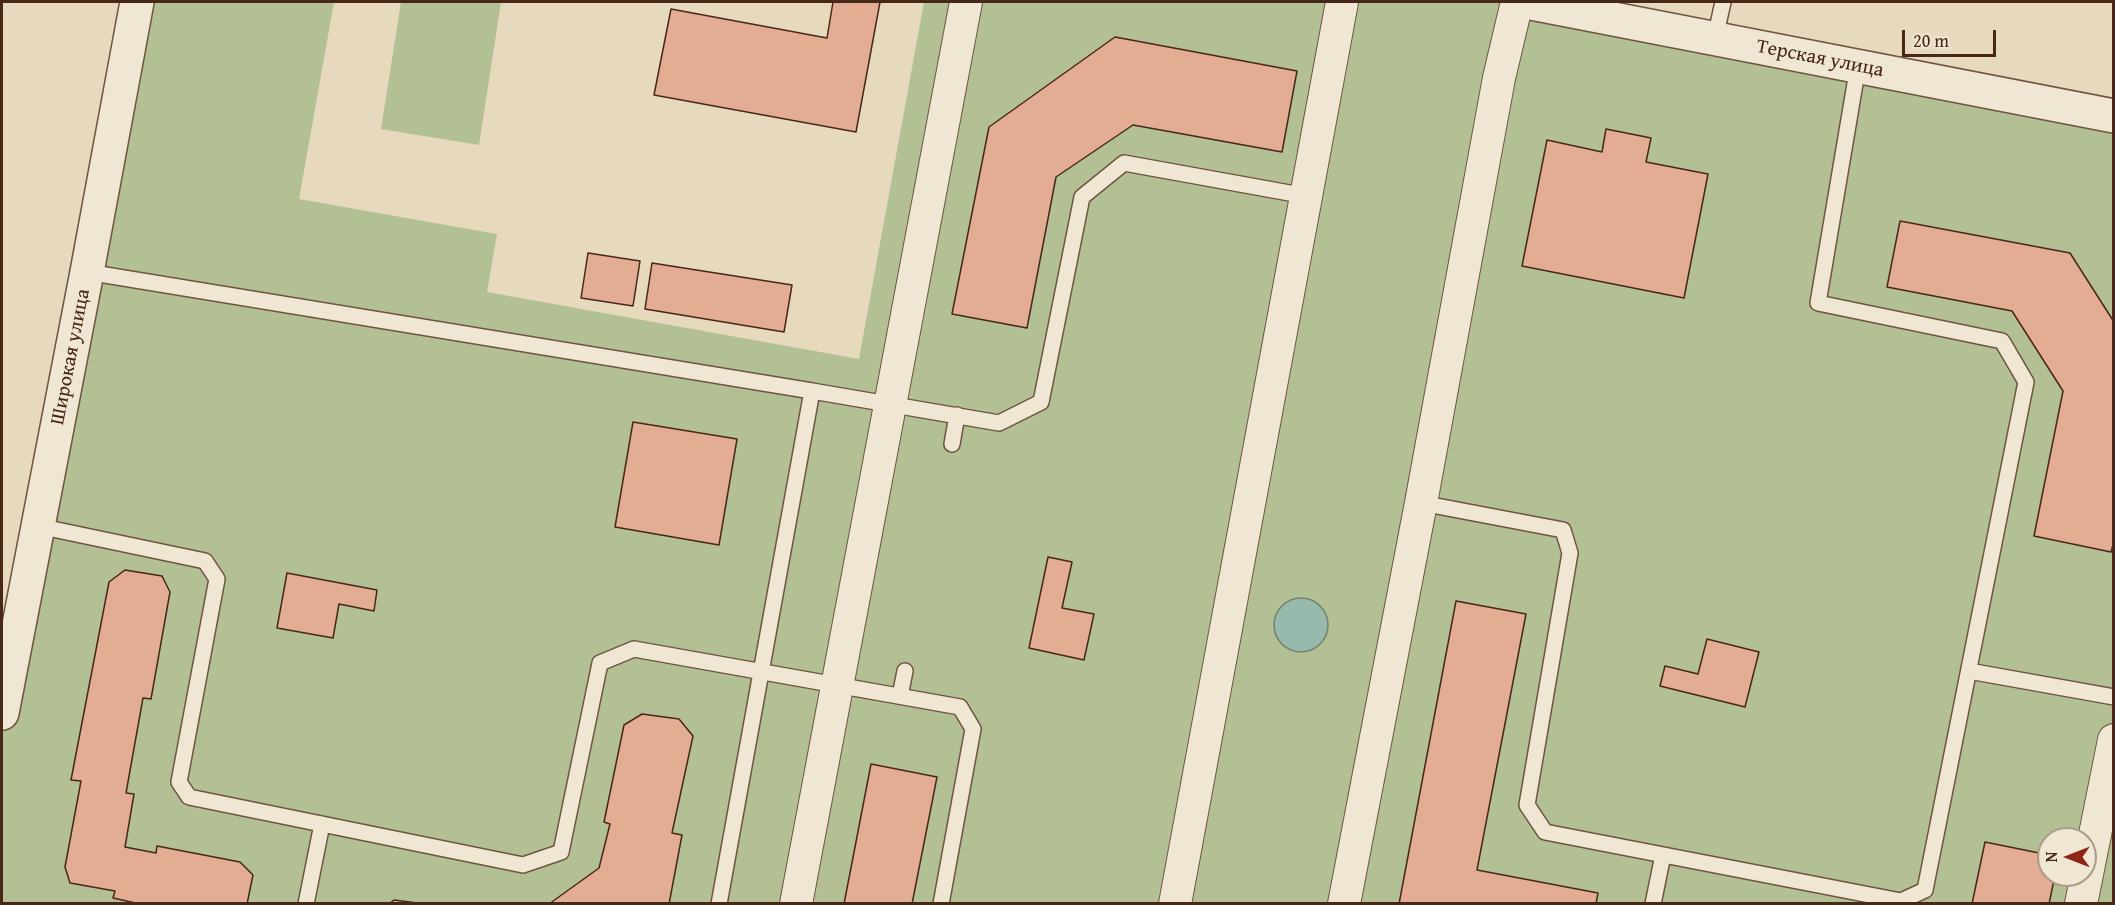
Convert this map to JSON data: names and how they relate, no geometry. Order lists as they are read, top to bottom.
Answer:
{
  "streets": {
    "street": ["Терская улица", "Широкая улица"]
  },
  "scale_bar": "20 m",
  "north": "left"
}
